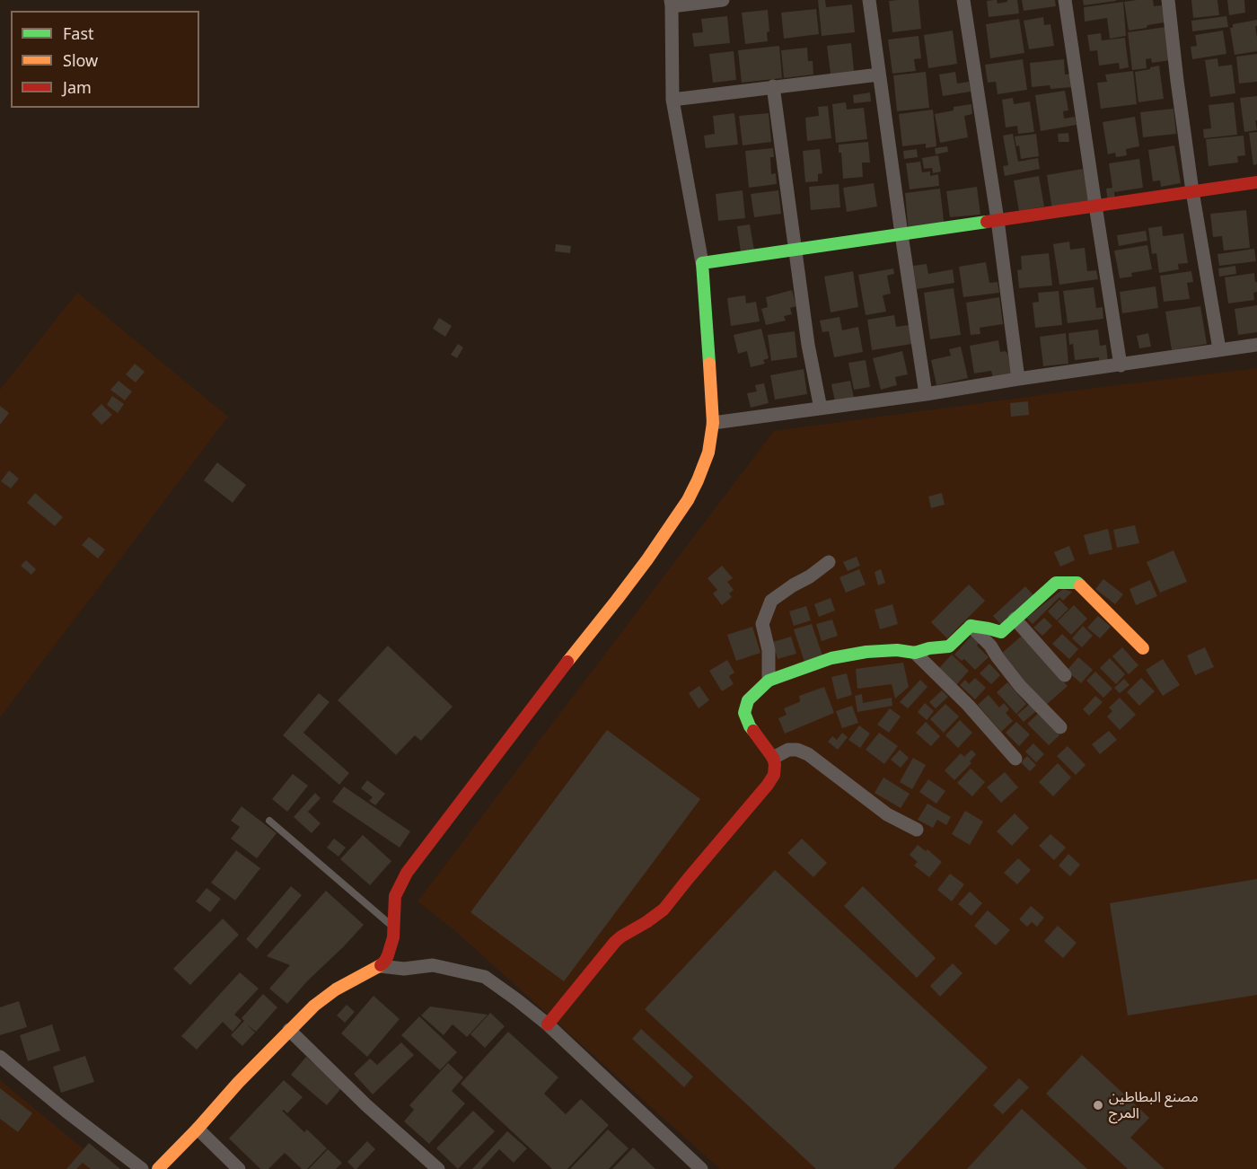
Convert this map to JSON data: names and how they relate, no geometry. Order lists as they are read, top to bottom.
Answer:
{
  "places": ["مصنع البطاطين المرج"],
  "legend": ["Fast", "Slow", "Jam"]
}
